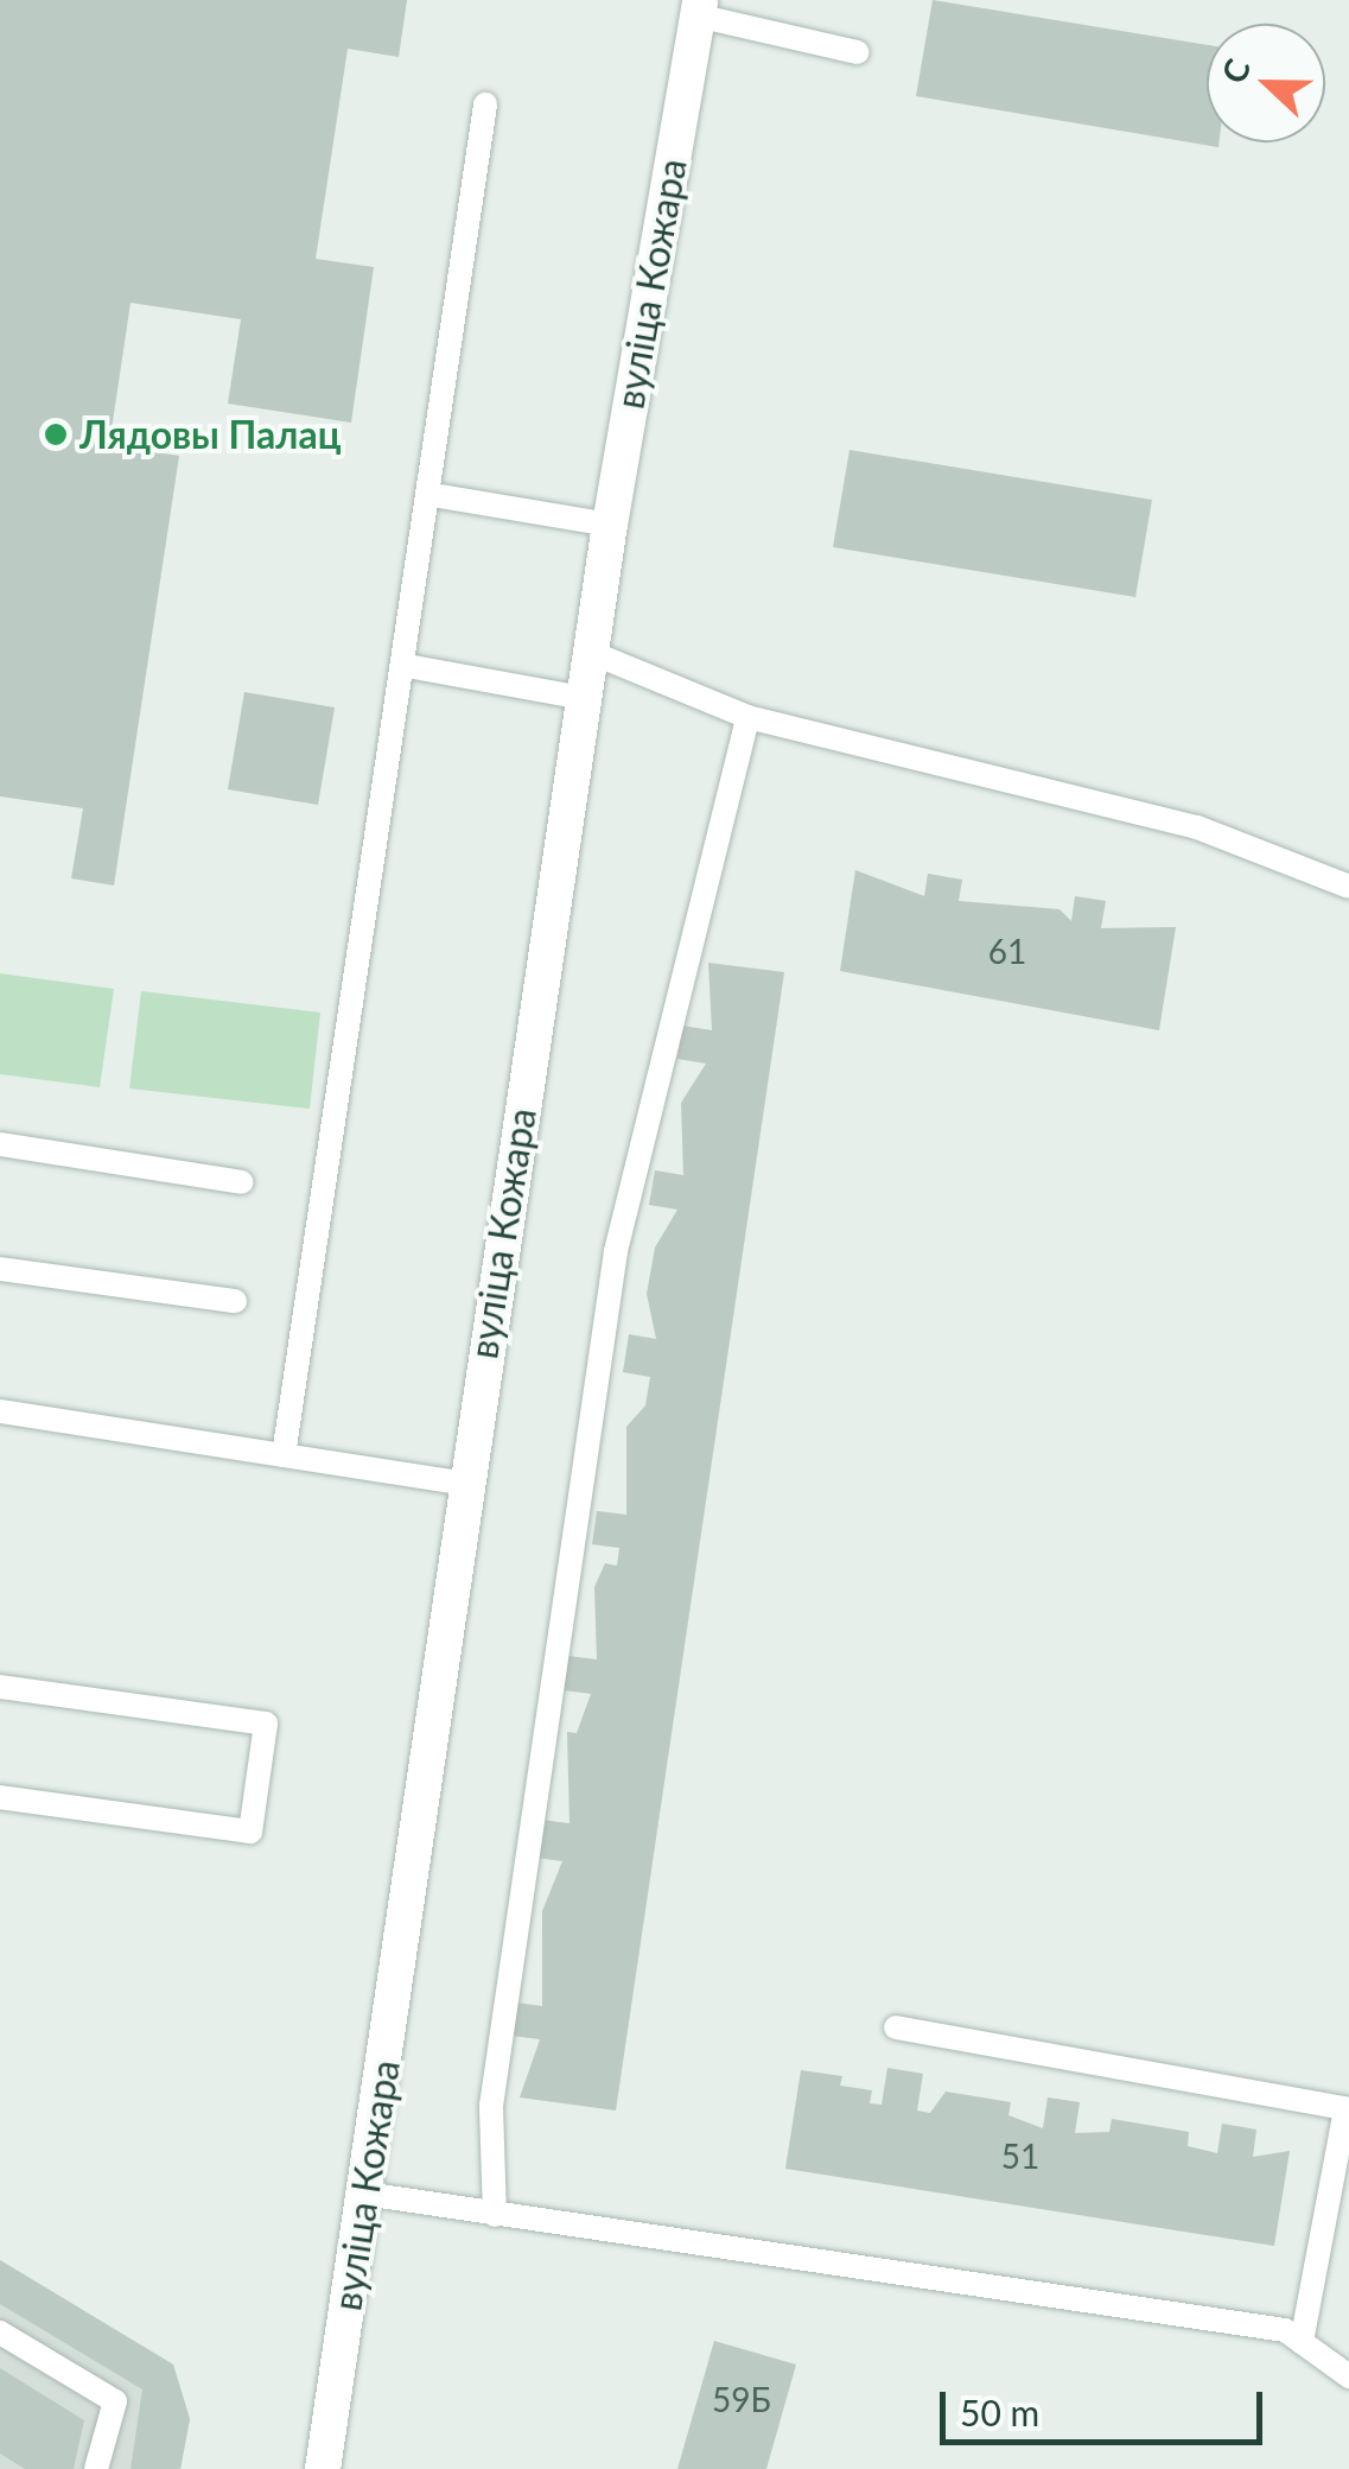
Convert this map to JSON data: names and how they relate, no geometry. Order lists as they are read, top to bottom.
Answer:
{
  "streets": {
    "street": ["вуліца Кожара"]
  },
  "places": ["Лядовы Палац"],
  "house_numbers": ["61", "51", "59Б"],
  "scale_bar": "50 m",
  "north": "left"
}
